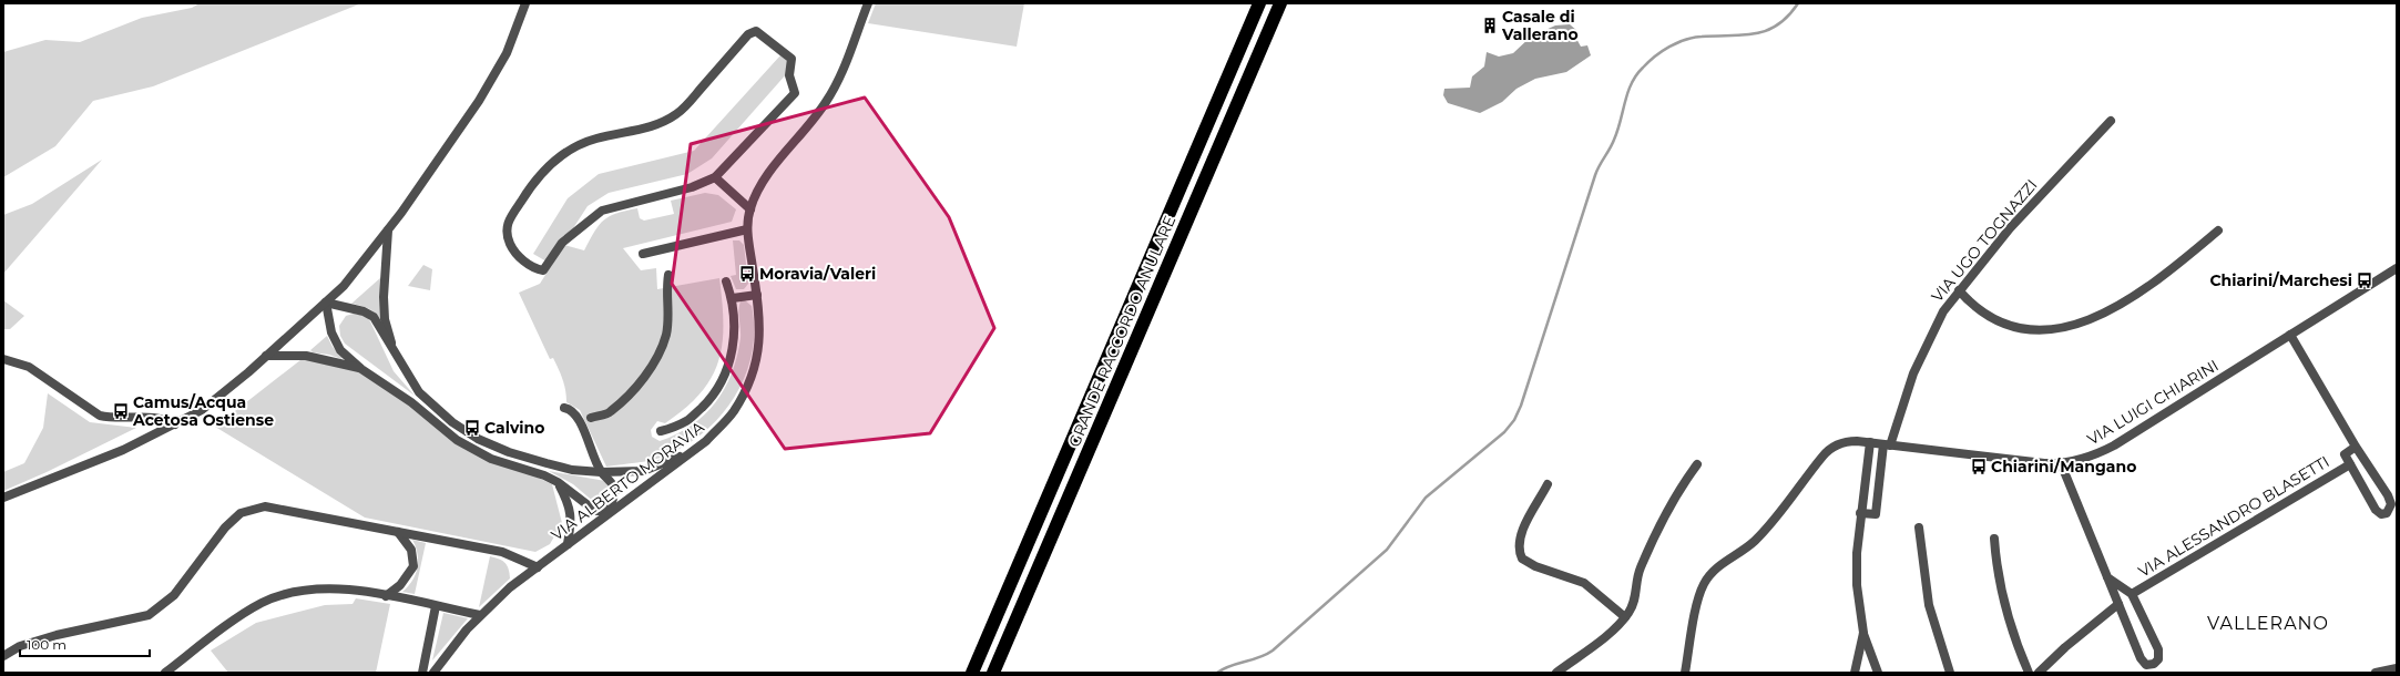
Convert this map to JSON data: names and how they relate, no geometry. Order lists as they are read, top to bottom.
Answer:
{
  "streets": {
    "highway": ["GRANDE RACCORDO ANULARE"],
    "street": [
      "VIA UGO TOGNAZZI",
      "VIA LUIGI CHIARINI",
      "VIA ALBERTO MORAVIA",
      "VIA ALESSANDRO BLASETTI"
    ]
  },
  "crossings": [
    ["VIA UGO TOGNAZZI", "VIA LUIGI CHIARINI"]
  ],
  "districts": ["VALLERANO"],
  "places": {
    "building": ["Casale di Vallerano"],
    "bus stop": [
      "Moravia/Valeri",
      "Chiarini/Marchesi",
      "Camus/Acqua Acetosa Ostiense",
      "Calvino",
      "Chiarini/Mangano"
    ]
  },
  "scale_bar": "100 m"
}
